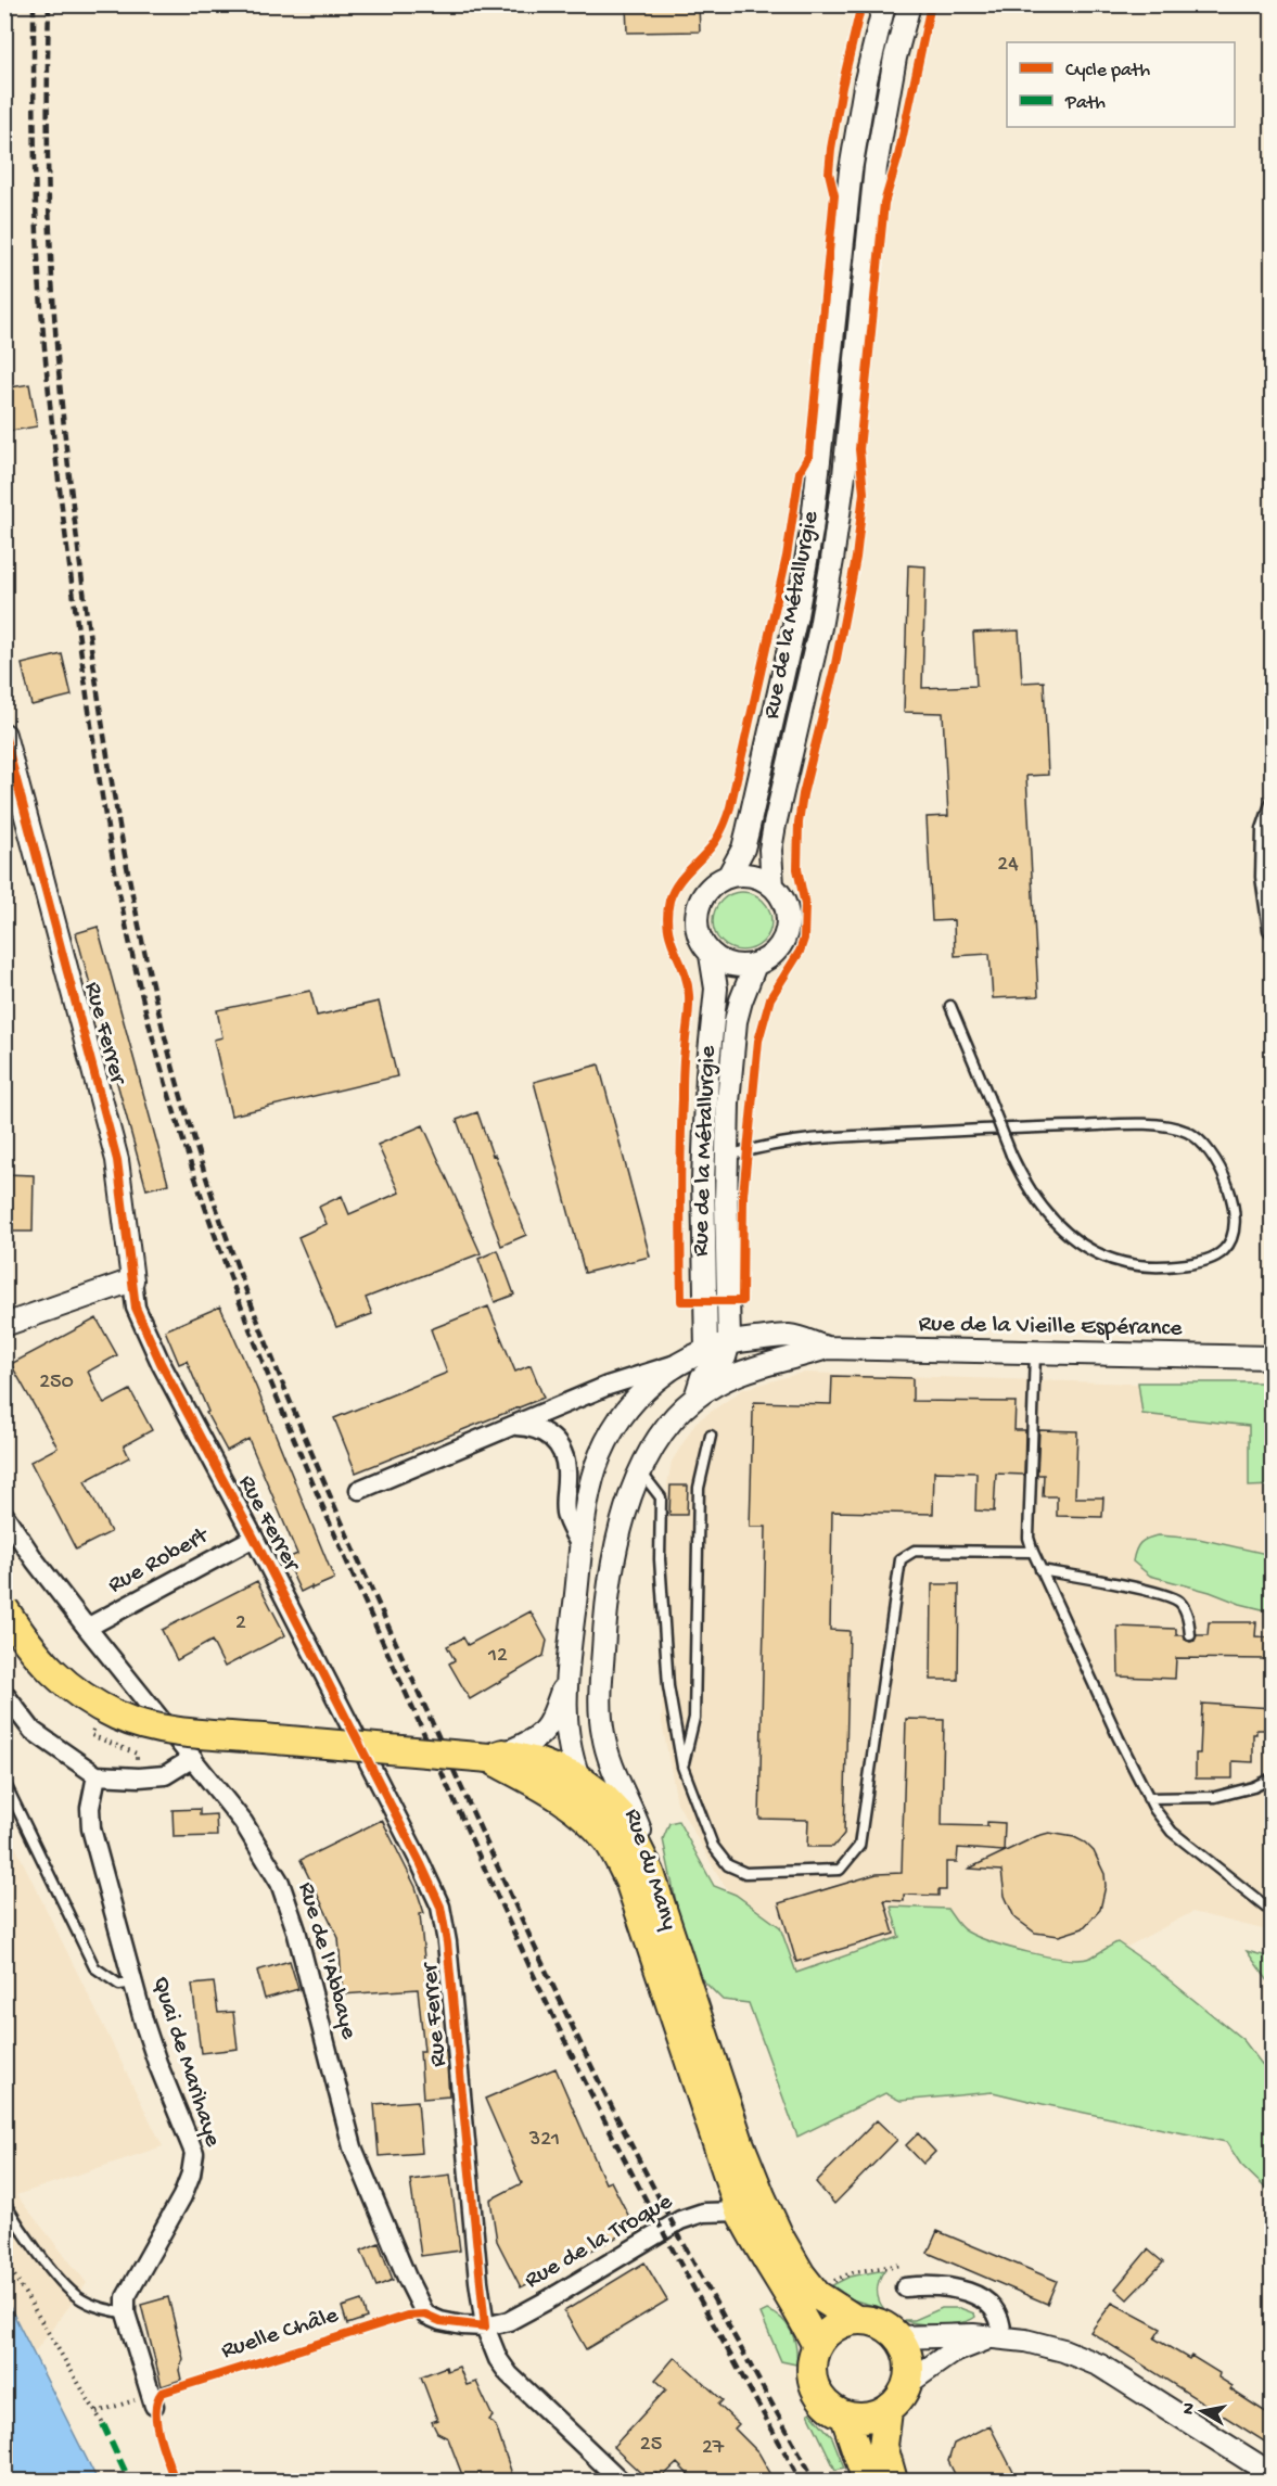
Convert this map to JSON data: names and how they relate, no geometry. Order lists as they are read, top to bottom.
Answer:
{
  "streets": {
    "main road": ["Rue du Many"],
    "street": [
      "Rue de la Métallurgie",
      "Rue Ferrer",
      "Rue de la Vieille Espérance",
      "Rue Robert",
      "Rue de l'Abbaye",
      "Quai de Marihaye",
      "Rue de la Troque"
    ],
    "cycle path": ["Ruelle Châle"]
  },
  "crossings": [
    ["Rue de la Métallurgie", "Rue de la Vieille Espérance"],
    ["Rue Ferrer", "Rue Robert"],
    ["Rue Ferrer", "Rue de l'Abbaye"],
    ["Rue Ferrer", "Rue de la Troque"],
    ["Rue de la Vieille Espérance", "Rue du Many"],
    ["Rue Robert", "Rue de l'Abbaye"],
    ["Rue du Many", "Rue de la Troque"],
    ["Rue de l'Abbaye", "Rue de la Troque"]
  ],
  "house_numbers": [
    "24",
    "250",
    "2",
    "12",
    "321",
    "25",
    "27"
  ],
  "legend": ["Cycle path", "Path"],
  "north": "left"
}
